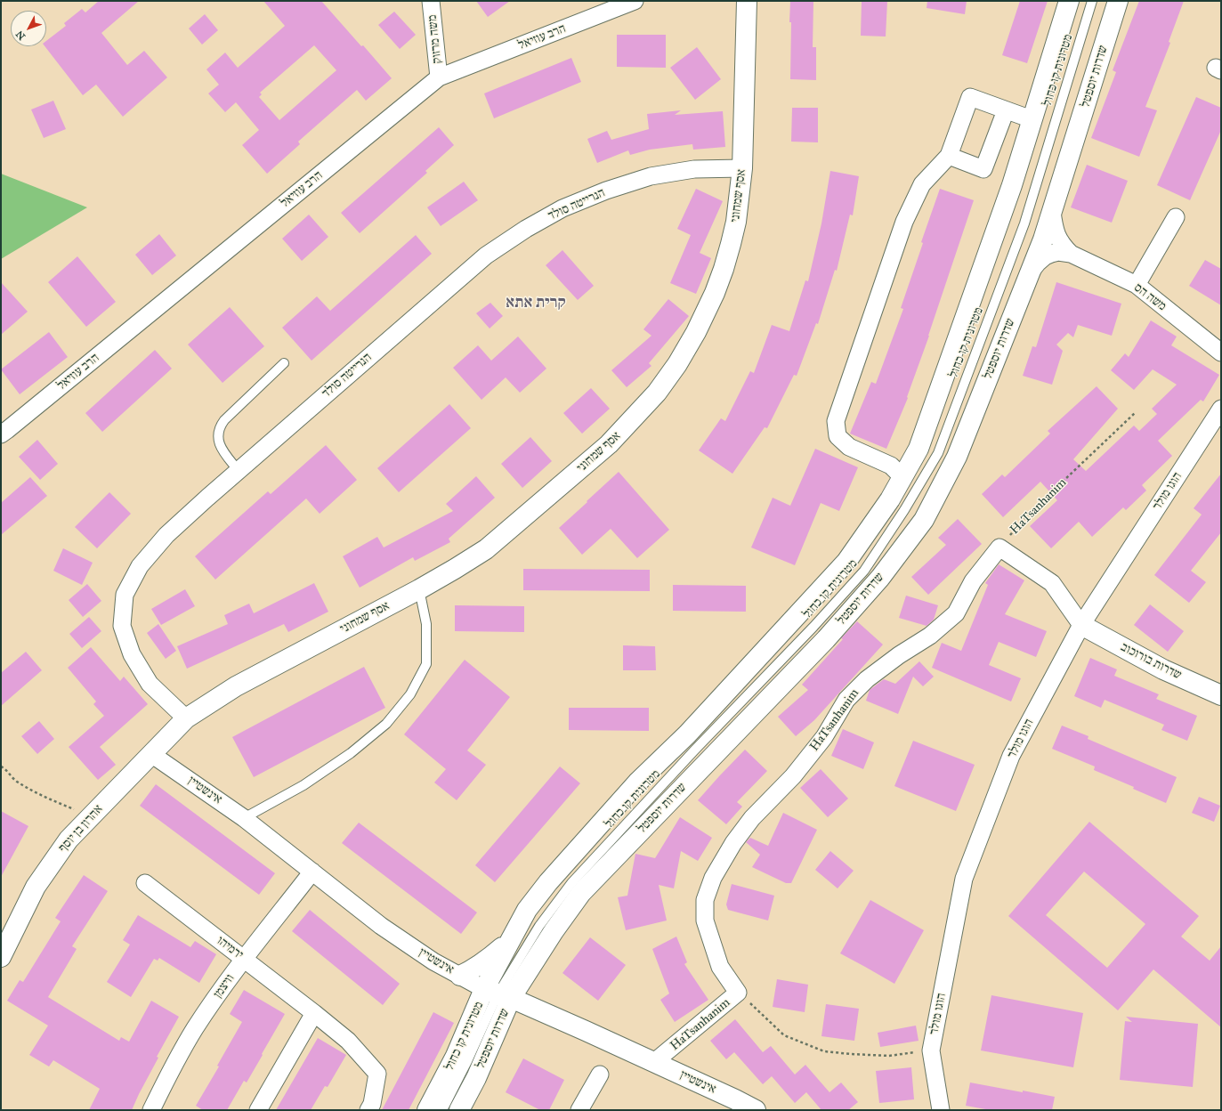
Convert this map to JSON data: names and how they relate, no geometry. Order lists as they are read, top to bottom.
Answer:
{
  "streets": {
    "street": [
      "הרב עוזיאל",
      "משה מרזוק",
      "שדרות יוספטל",
      "אסף שמחוני",
      "הנרייטה סולד",
      "משה הס",
      "הוגו מולר",
      "HaTsanhanim",
      "שדרות בורוכוב",
      "אינשטיין",
      "אהרון בן יוסף",
      "ירמיהו",
      "וויצמן"
    ],
    "lane": ["מטרונית קו כחול"]
  },
  "crossings": [
    ["הרב עוזיאל", "משה מרזוק"],
    ["מטרונית קו כחול", "שדרות יוספטל"],
    ["מטרונית קו כחול", "אינשטיין"],
    ["שדרות יוספטל", "משה הס"],
    ["שדרות יוספטל", "אינשטיין"],
    ["אסף שמחוני", "הנרייטה סולד"],
    ["אסף שמחוני", "אהרון בן יוסף"],
    ["הנרייטה סולד", "אהרון בן יוסף"],
    ["הוגו מולר", "שדרות בורוכוב"],
    ["HaTsanhanim", "אינשטיין"],
    ["אינשטיין", "אהרון בן יוסף"],
    ["אינשטיין", "וויצמן"],
    ["ירמיהו", "וויצמן"]
  ],
  "districts": ["קרית אתא"],
  "north": "bottom left"
}
